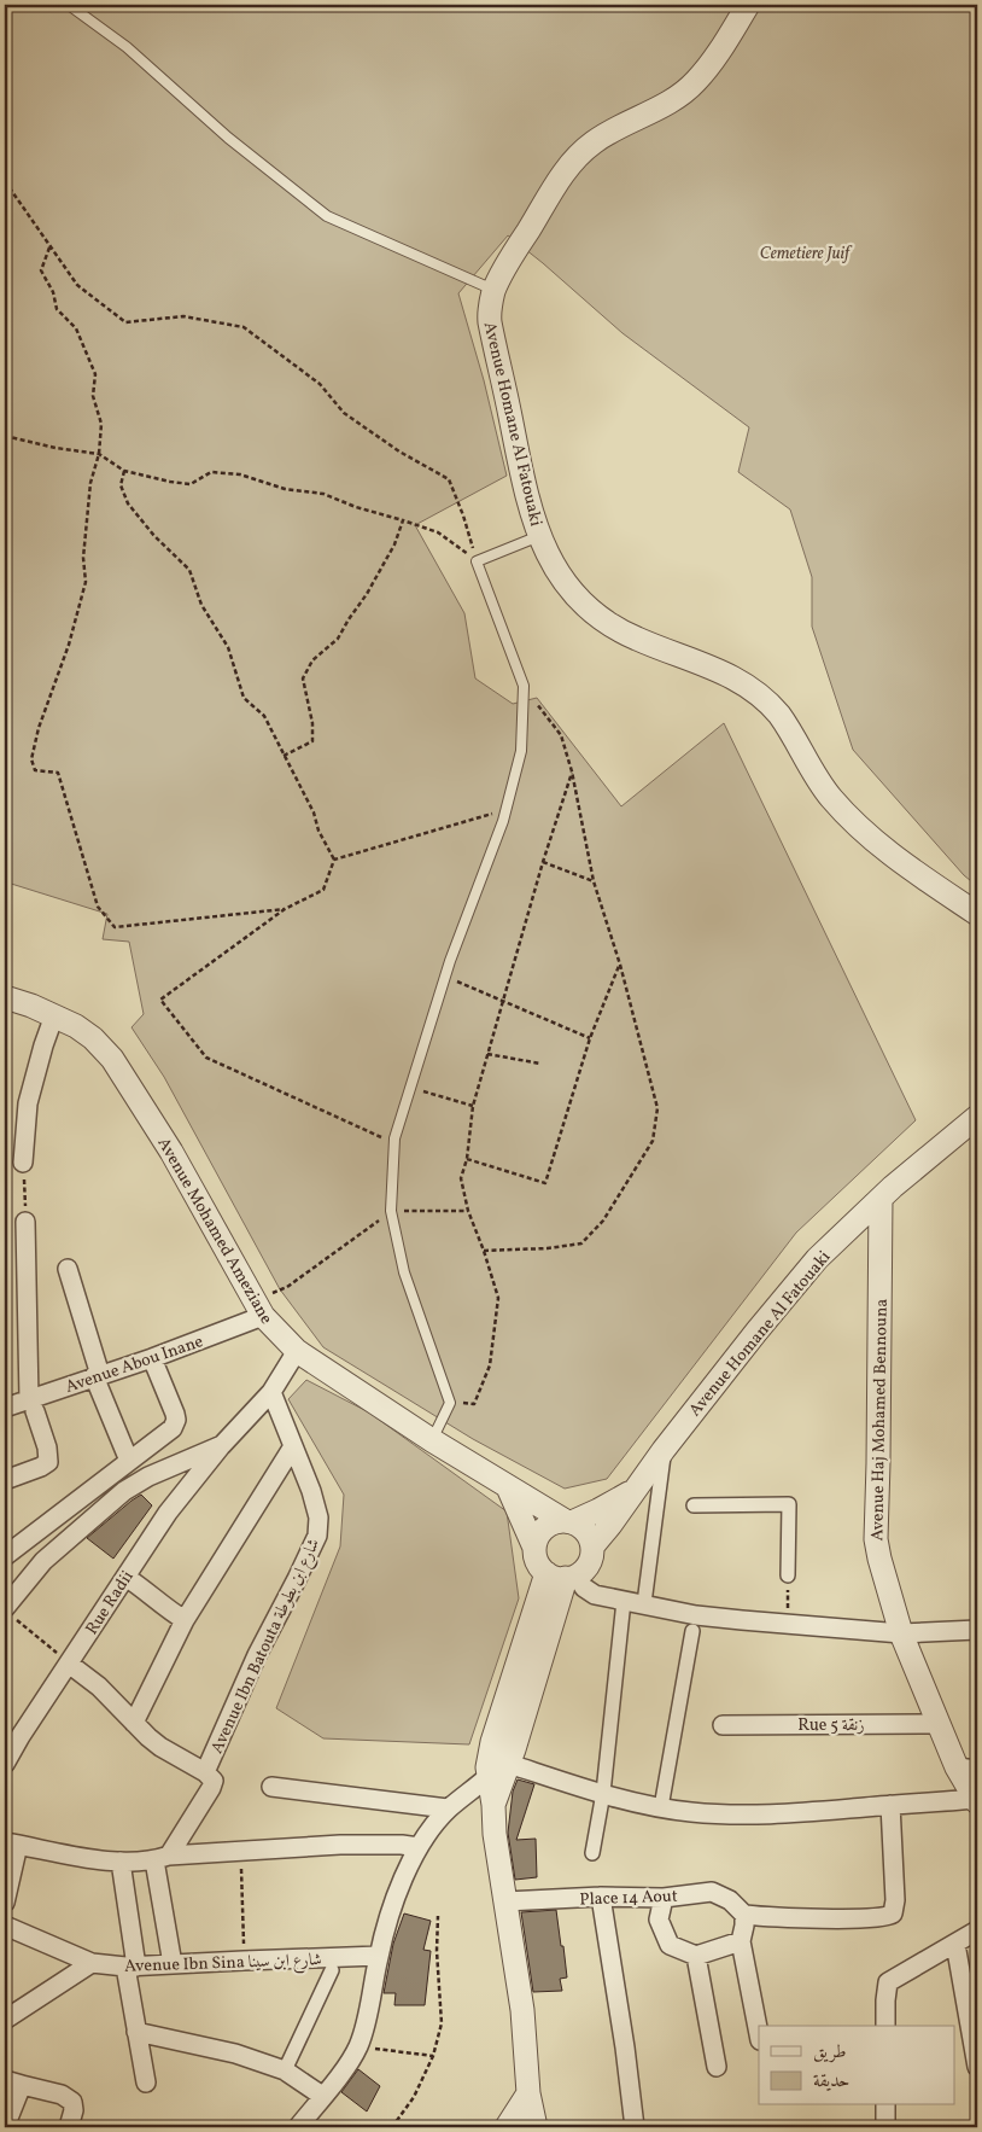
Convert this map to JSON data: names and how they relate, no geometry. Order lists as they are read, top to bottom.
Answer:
{
  "streets": {
    "street": [
      "Avenue Homane Al Fatouaki",
      "Avenue Mohamed Ameziane",
      "Avenue Abou Inane",
      "Avenue Haj Mohamed Bennouna",
      "Rue Radii",
      "Avenue Ibn Batouta شارع ابن بطوطة",
      "Rue 5 زنقة",
      "Place 14 Aout",
      "Avenue Ibn Sina شارع ابن سينا"
    ]
  },
  "crossings": [
    ["Avenue Homane Al Fatouaki", "Avenue Mohamed Ameziane"],
    ["Avenue Homane Al Fatouaki", "Avenue Haj Mohamed Bennouna"],
    ["Avenue Mohamed Ameziane", "Avenue Abou Inane"],
    ["Avenue Mohamed Ameziane", "Rue Radii"],
    ["Avenue Haj Mohamed Bennouna", "Rue 5 زنقة"],
    ["Rue Radii", "Avenue Ibn Batouta شارع ابن بطوطة"]
  ],
  "parks": ["Cemetiere Juif"],
  "legend": ["طريق", "حديقة"]
}
